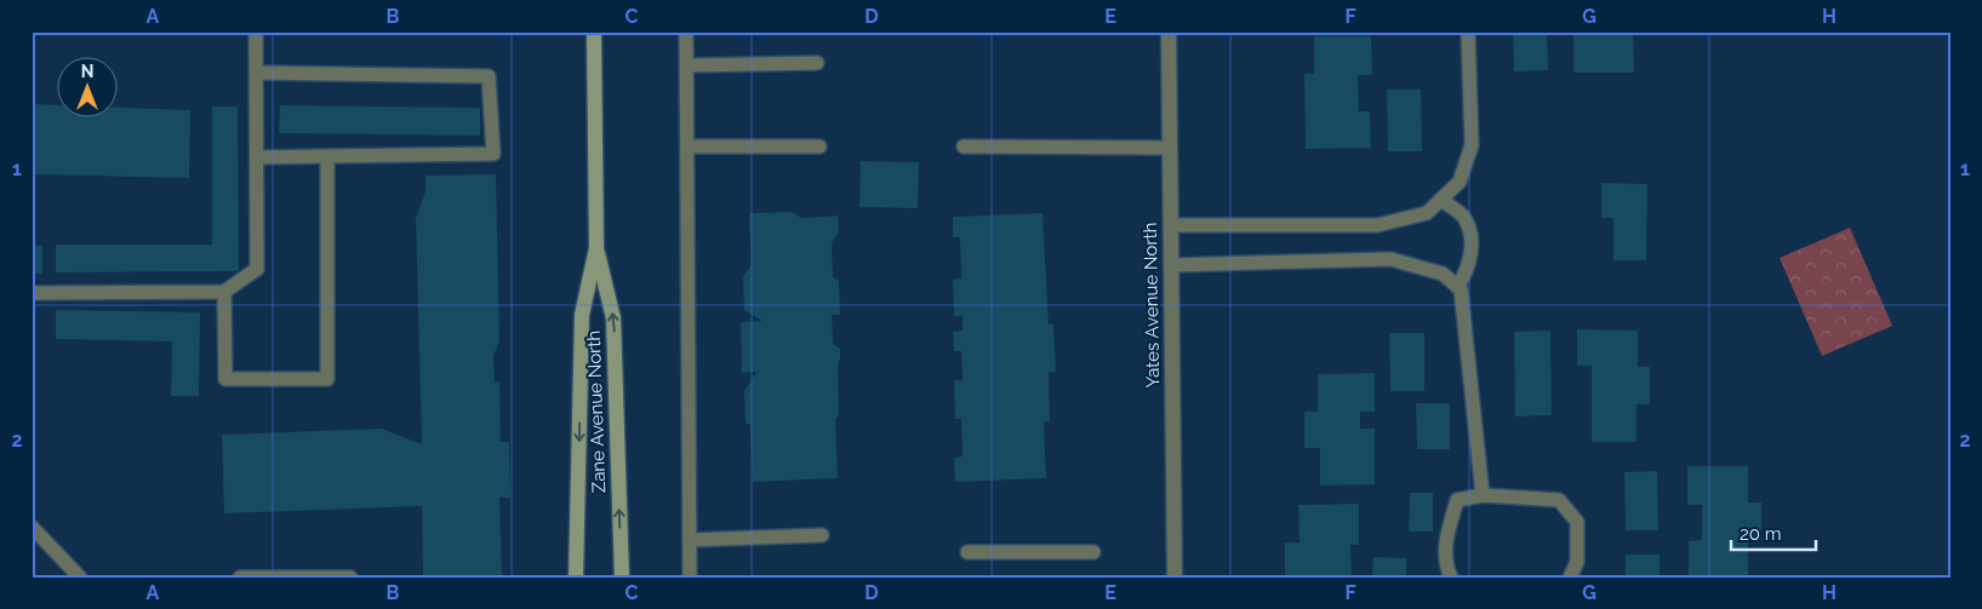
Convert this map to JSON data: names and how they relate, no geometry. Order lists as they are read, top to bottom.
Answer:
{
  "streets": {
    "main road": ["Zane Avenue North"],
    "street": ["Yates Avenue North"]
  },
  "scale_bar": "20 m",
  "north": "top",
  "grid": {
    "columns": [
      "A",
      "B",
      "C",
      "D",
      "E",
      "F",
      "G",
      "H"
    ],
    "rows": ["1", "2"]
  }
}
